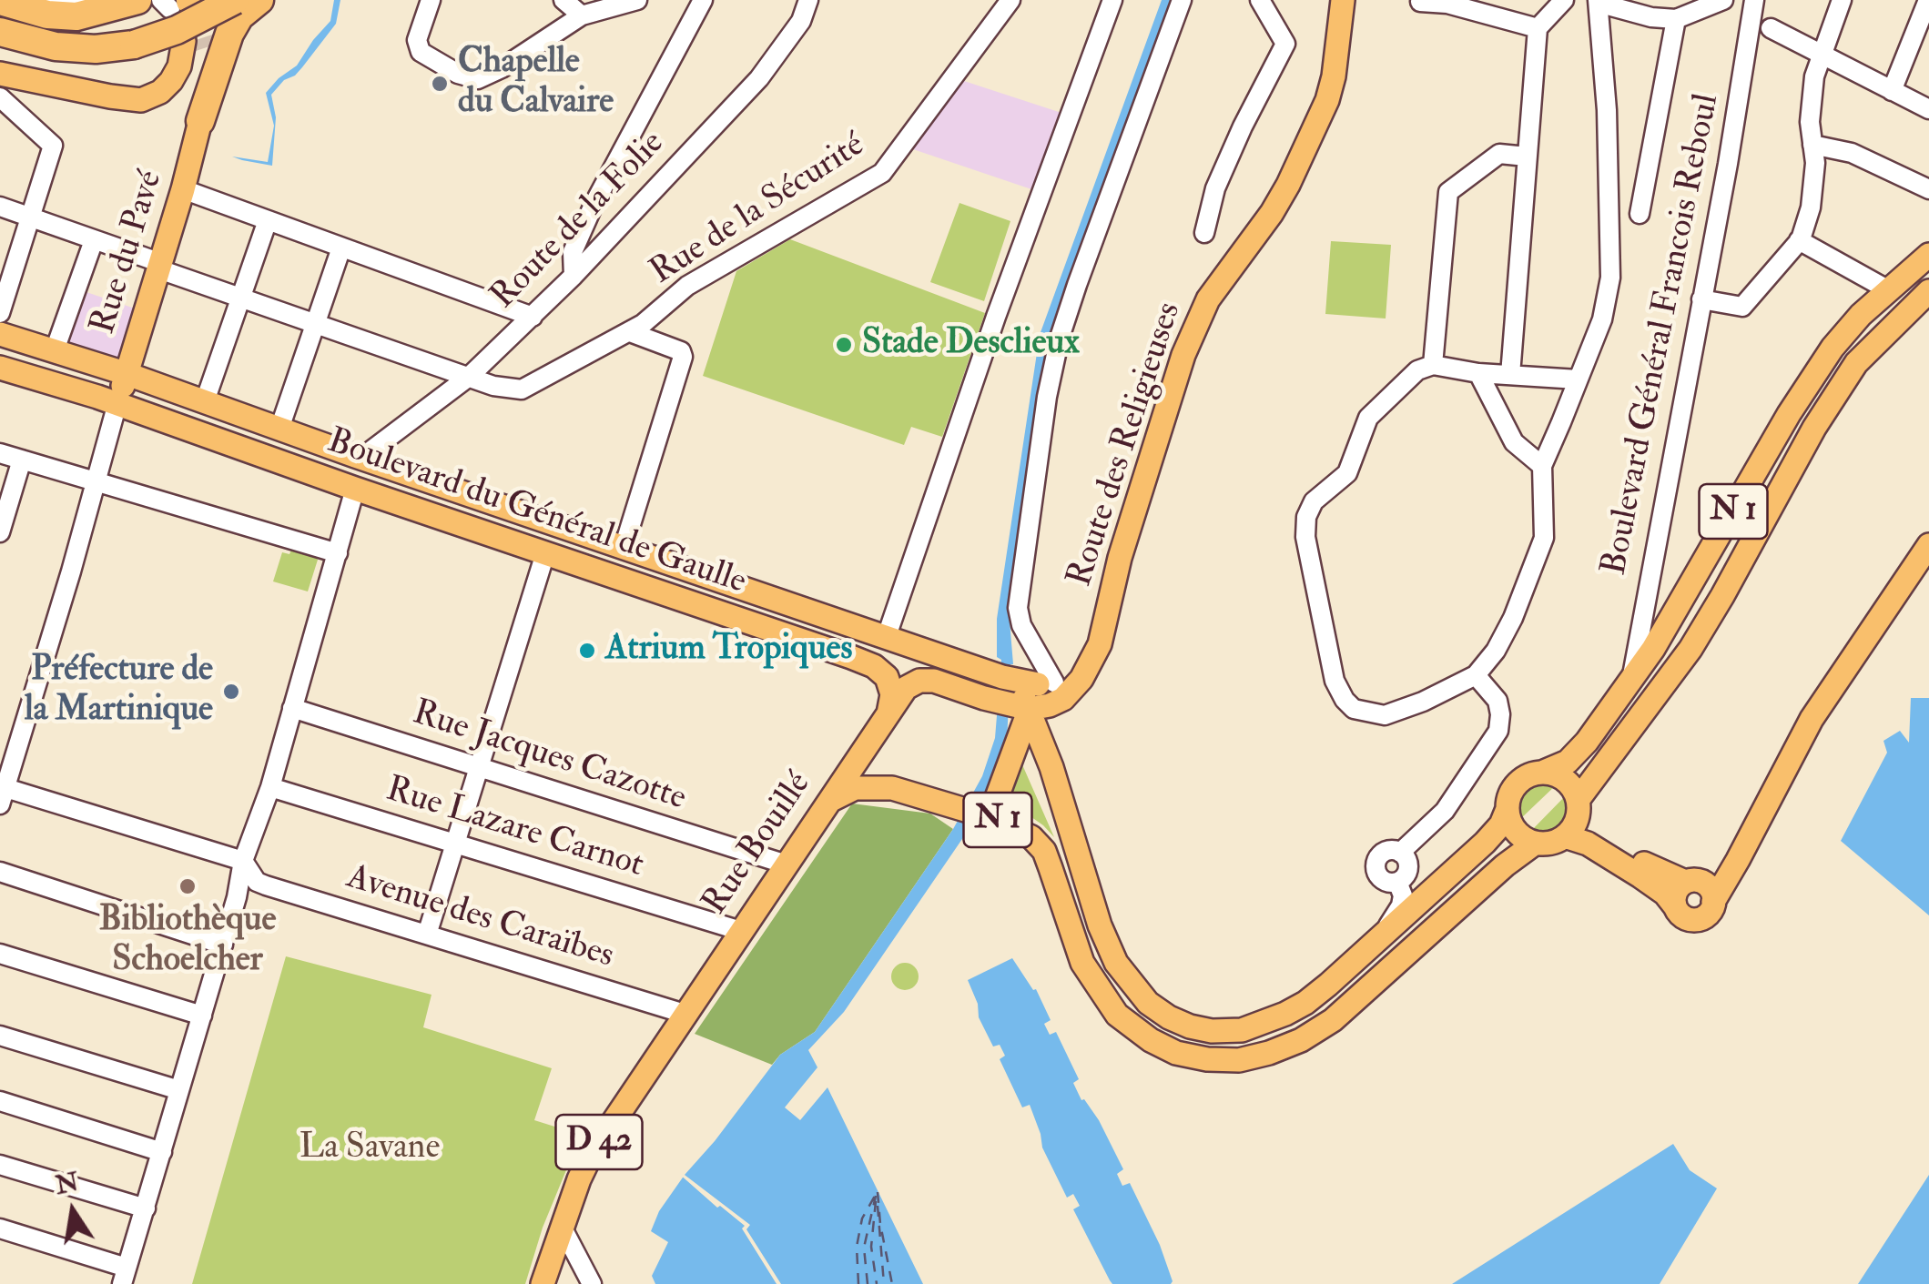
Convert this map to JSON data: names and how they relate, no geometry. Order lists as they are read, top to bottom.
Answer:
{
  "streets": {
    "main road": [
      "Rue du Pavé",
      "Route des Religieuses",
      "N 1",
      "Boulevard du Général de Gaulle",
      "Rue Bouillé",
      "D 42"
    ],
    "street": [
      "Rue de la Sécurité",
      "Route de la Folie",
      "Boulevard Général Francois Reboul",
      "Rue Jacques Cazotte",
      "Rue Lazare Carnot",
      "Avenue des Caraïbes"
    ]
  },
  "crossings": [
    ["Rue de la Sécurité", "Route de la Folie"],
    ["Rue de la Sécurité", "Rue du Pavé"],
    ["Route de la Folie", "Boulevard du Général de Gaulle"],
    ["Rue du Pavé", "Boulevard du Général de Gaulle"],
    ["Boulevard Général Francois Reboul", "N 1"],
    ["Route des Religieuses", "N 1"],
    ["Route des Religieuses", "Boulevard du Général de Gaulle"],
    ["N 1", "Boulevard du Général de Gaulle"],
    ["N 1", "Rue Bouillé"],
    ["Boulevard du Général de Gaulle", "Rue Bouillé"],
    ["Rue Jacques Cazotte", "Rue Bouillé"],
    ["Rue Lazare Carnot", "Rue Bouillé"],
    ["Rue Bouillé", "Avenue des Caraïbes"],
    ["Rue Bouillé", "D 42"],
    ["Avenue des Caraïbes", "D 42"]
  ],
  "parks": ["La Savane"],
  "places": [
    "Chapelle du Calvaire",
    "Stade Desclieux",
    "Atrium Tropiques",
    "Préfecture de la Martinique",
    "Bibliothèque Schoelcher"
  ],
  "north": "top"
}
